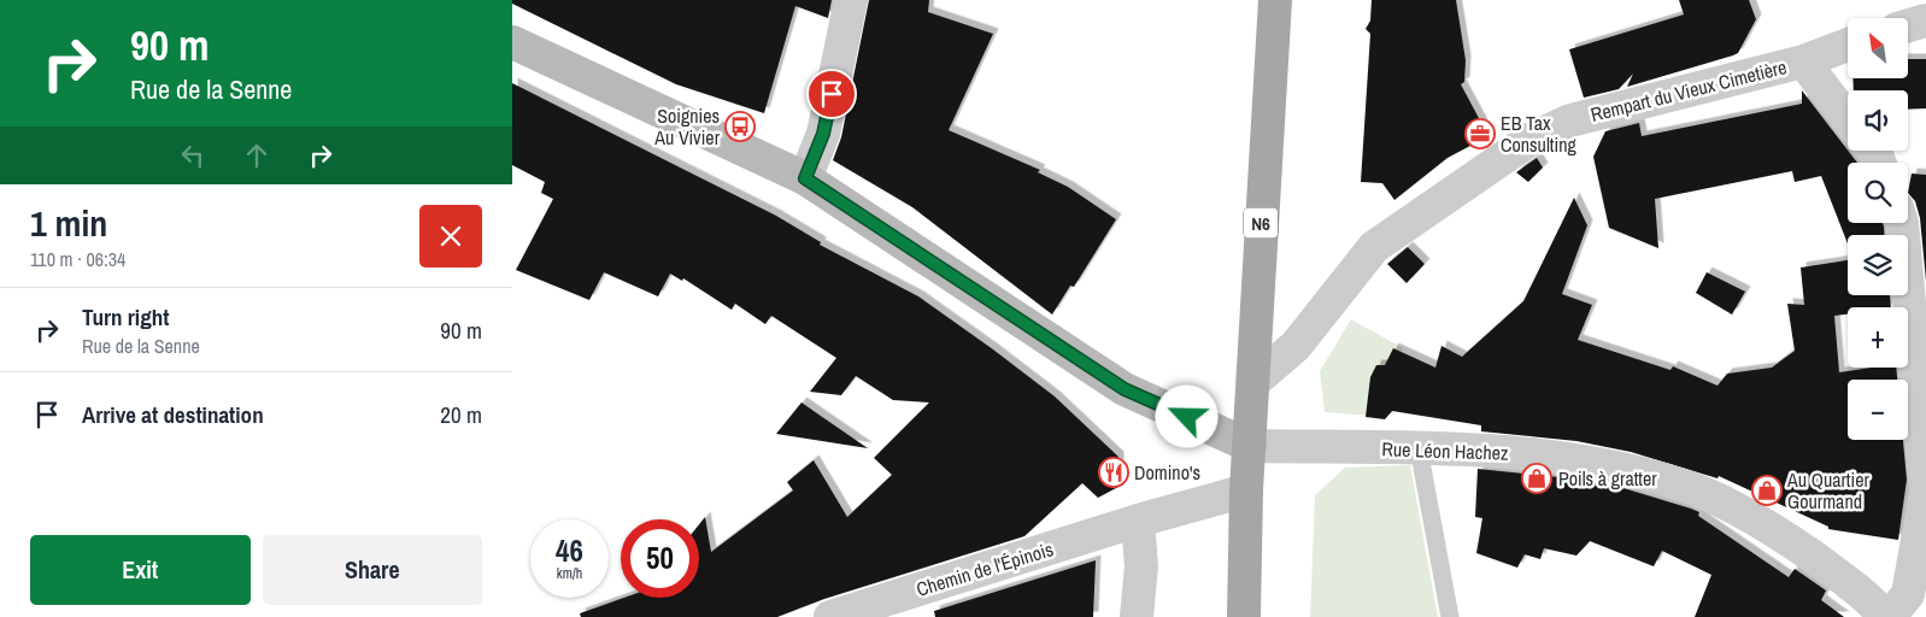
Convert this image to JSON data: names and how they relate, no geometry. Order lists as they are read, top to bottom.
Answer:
{
  "streets": {
    "main road": ["N6"],
    "street": ["Rempart du Vieux Cimetière", "Rue Léon Hachez", "Chemin de l'Épinois"]
  },
  "crossings": [
    ["Rempart du Vieux Cimetière", "N6"],
    ["N6", "Rue Léon Hachez"],
    ["N6", "Chemin de l'Épinois"]
  ],
  "places": {
    "bus stop": ["Soignies Au Vivier"],
    "office": ["EB Tax Consulting"],
    "restaurant": ["Domino's"],
    "shop": ["Poils à gratter", "Au Quartier Gourmand"]
  },
  "north": "top left",
  "page": {
    "turn": ["90 m", "Rue de la Senne"],
    "map_buttons": ["+", "−"],
    "heading": ["1 min", "110 m · 06:34"],
    "list": [
      {
        "name": "Turn right",
        "note": "Rue de la Senne",
        "value": "90 m"
      },
      {
        "name": "Arrive at destination",
        "value": "20 m"
      }
    ],
    "speed": "46 km/h",
    "limit": "50",
    "buttons": ["Exit", "Share"]
  }
}
